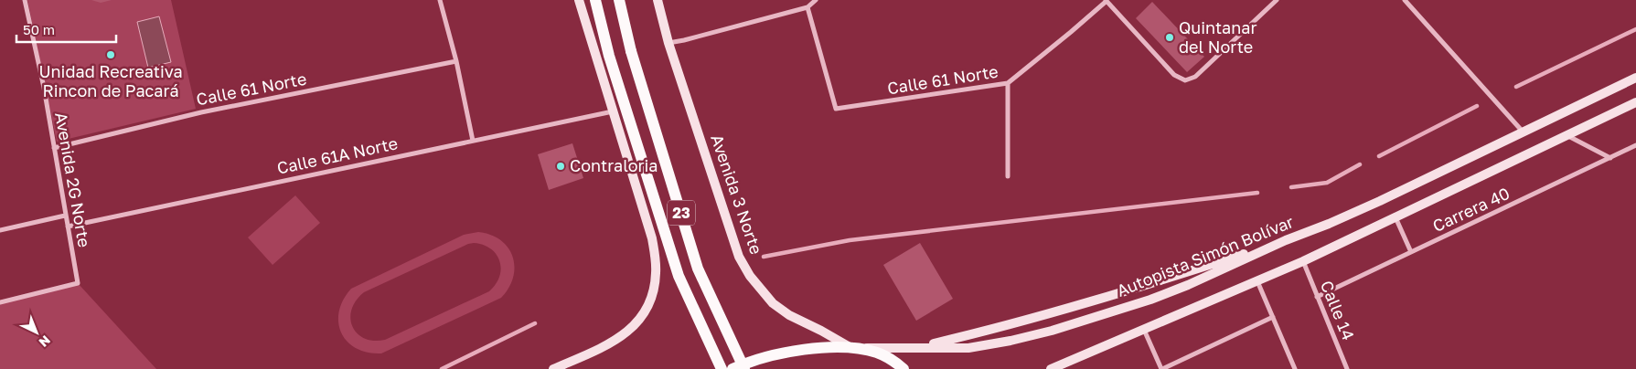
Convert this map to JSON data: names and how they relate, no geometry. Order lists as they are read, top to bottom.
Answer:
{
  "streets": {
    "main road": ["Avenida 3 Norte", "23", "Autopista Simón Bolívar"],
    "street": [
      "Calle 61 Norte",
      "Calle 61A Norte",
      "Avenida 2G Norte",
      "Carrera 40",
      "Calle 14"
    ]
  },
  "crossings": [
    ["Calle 61 Norte", "Avenida 2G Norte"],
    ["Calle 61A Norte", "Avenida 2G Norte"],
    ["Avenida 3 Norte", "Autopista Simón Bolívar"],
    ["Carrera 40", "Calle 14"]
  ],
  "places": ["Quintanar del Norte", "Unidad Recreativa Rincon de Pacará", "Contraloria"],
  "scale_bar": "50 m",
  "north": "bottom right"
}
